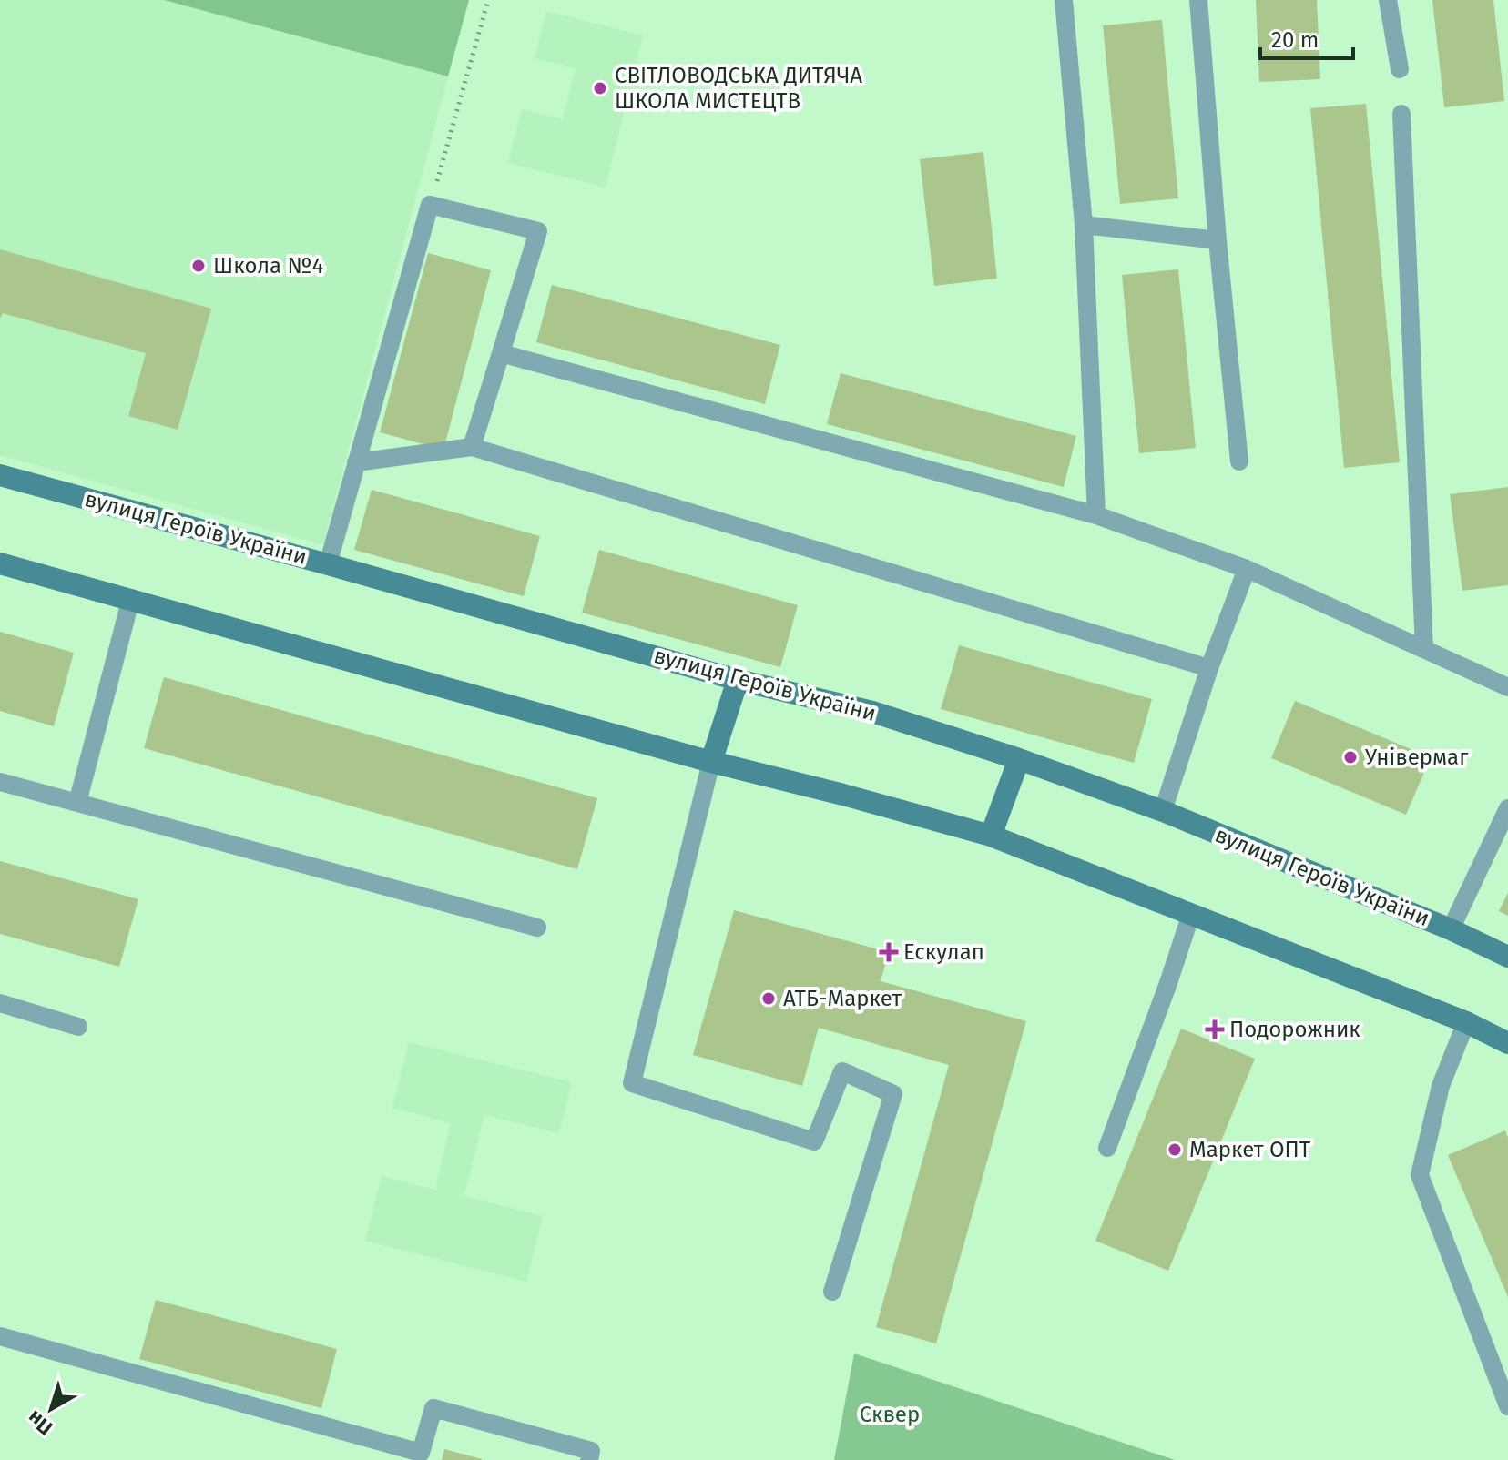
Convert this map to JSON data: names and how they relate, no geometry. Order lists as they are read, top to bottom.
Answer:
{
  "streets": {
    "main road": ["вулиця Героїв України"]
  },
  "parks": ["Сквер"],
  "places": {
    "other": [
      "СВІТЛОВОДСЬКА ДИТЯЧА ШКОЛА МИСТЕЦТВ",
      "Школа №4",
      "Універмаг",
      "АТБ-Маркет",
      "Маркет ОПТ"
    ],
    "health": ["Ескулап", "Подорожник"]
  },
  "scale_bar": "20 m",
  "north": "bottom left"
}
